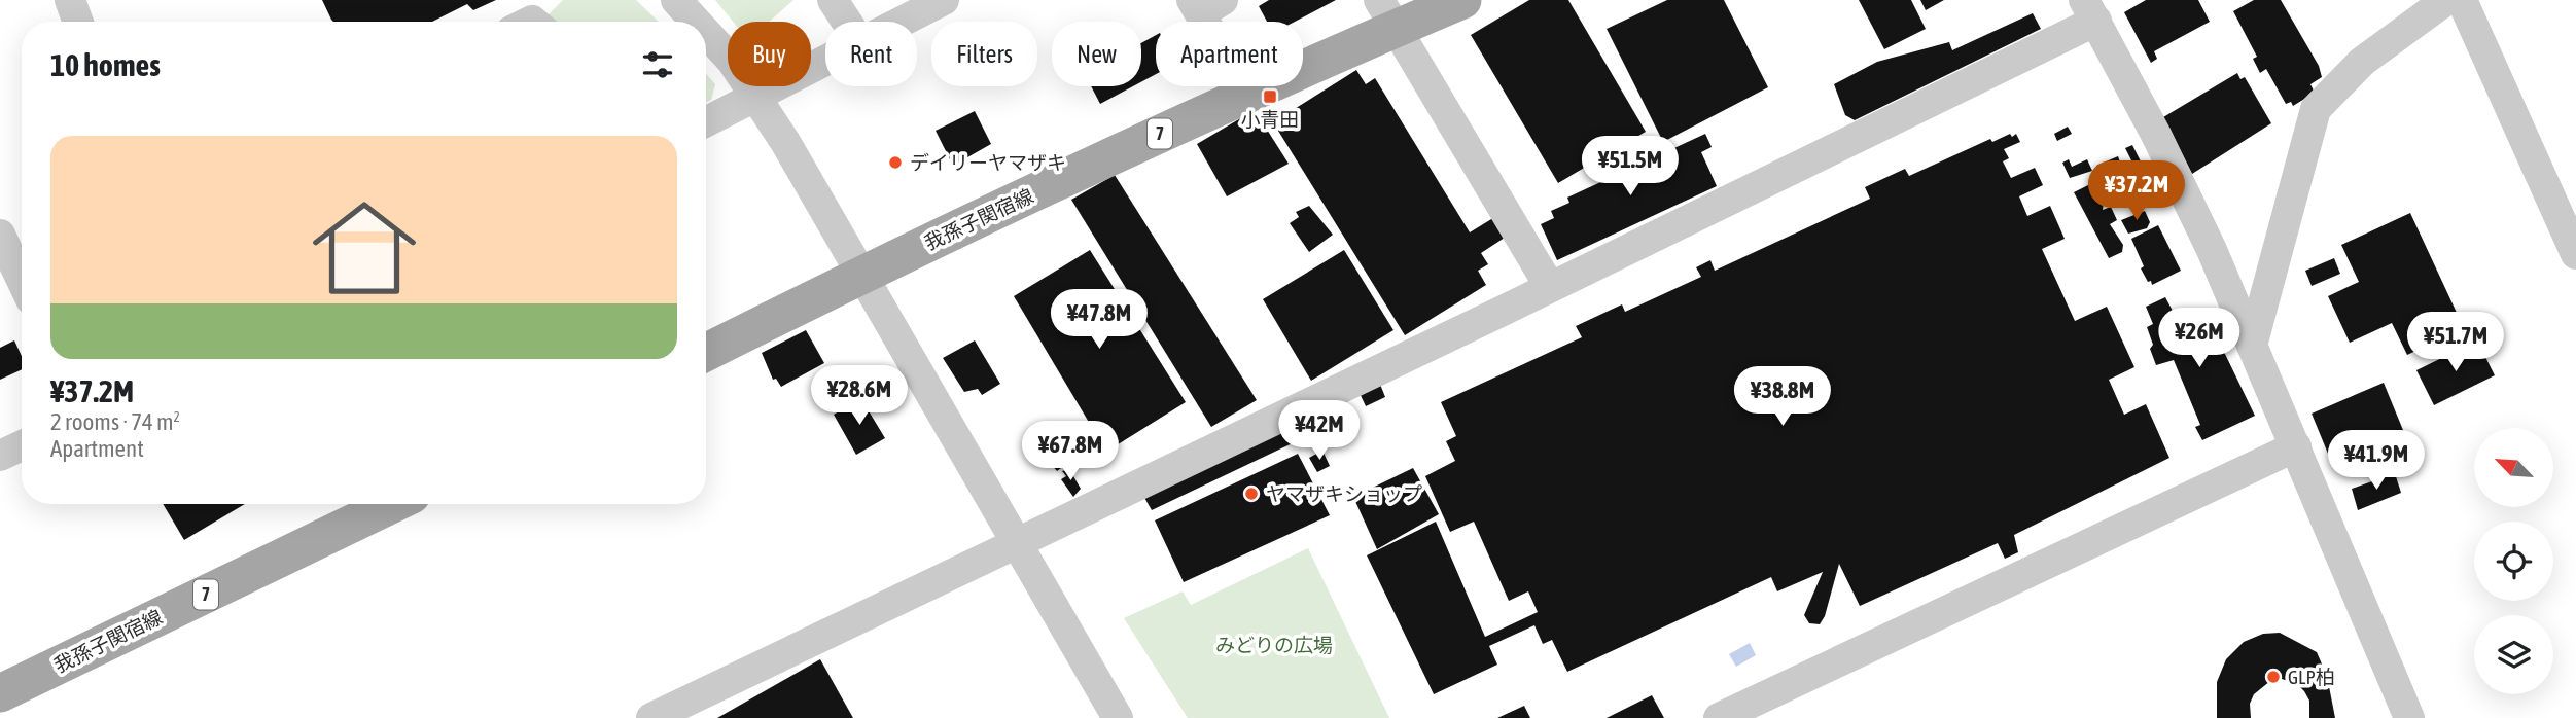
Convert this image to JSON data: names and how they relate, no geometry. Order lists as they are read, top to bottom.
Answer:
{
  "streets": {
    "main road": ["7", "我孫子関宿線"]
  },
  "parks": ["みどりの広場"],
  "places": {
    "transit": ["小青田"],
    "other": ["デイリーヤマザキ", "ヤマザキショップ", "GLP柏"]
  },
  "north": "top left",
  "page": {
    "chip": [
      "Buy",
      "Rent",
      "Filters",
      "New",
      "Apartment"
    ],
    "heading": "10 homes",
    "list": [
      {
        "name": "¥37.2M",
        "note": "2 rooms · 74 m² · Apartment"
      }
    ],
    "price": [
      "¥51.5M",
      "¥37.2M",
      "¥47.8M",
      "¥26M",
      "¥51.7M",
      "¥28.6M",
      "¥38.8M",
      "¥42M",
      "¥67.8M",
      "¥41.9M"
    ]
  }
}
